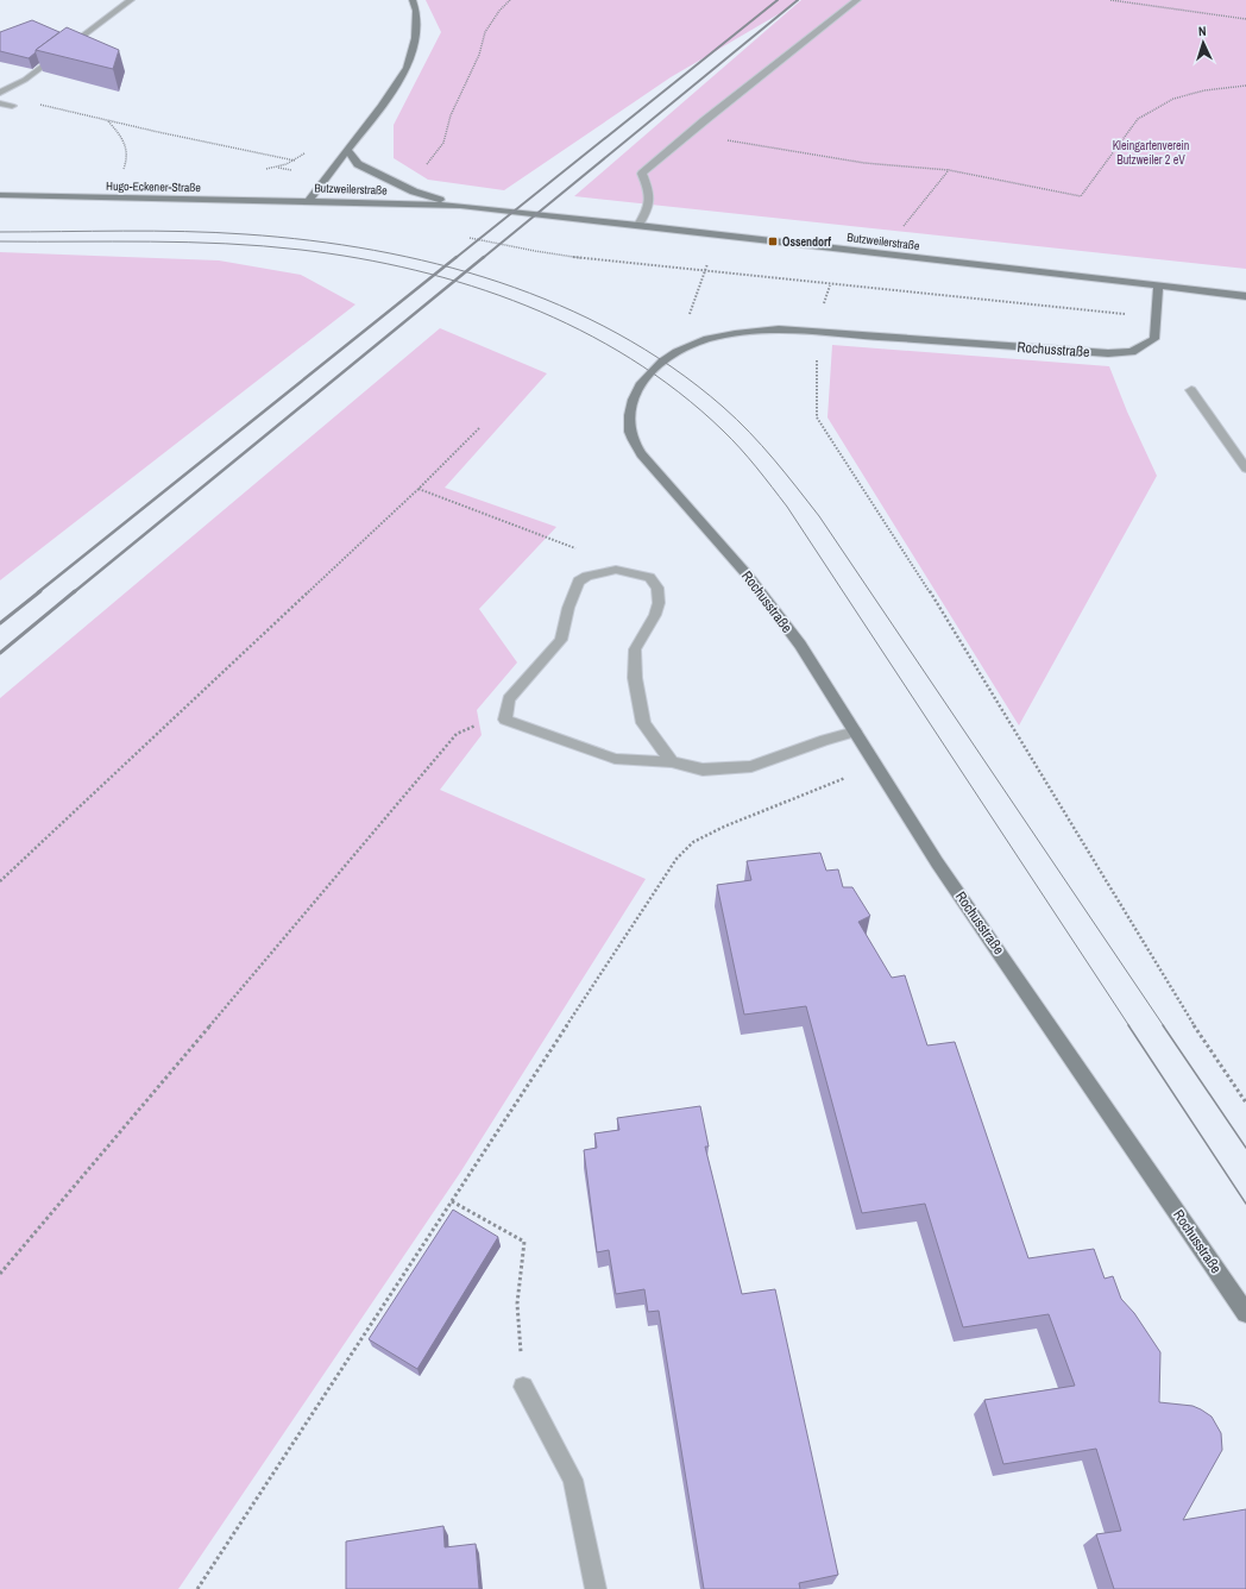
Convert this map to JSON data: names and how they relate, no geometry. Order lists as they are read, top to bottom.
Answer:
{
  "streets": {
    "street": ["Hugo-Eckener-Straße", "Butzweilerstraße", "Rochusstraße"]
  },
  "crossings": [
    ["Hugo-Eckener-Straße", "Butzweilerstraße"],
    ["Butzweilerstraße", "Rochusstraße"]
  ],
  "parks": ["Kleingartenverein Butzweiler 2 eV"],
  "places": {
    "transit": ["Ossendorf"]
  },
  "north": "top"
}
